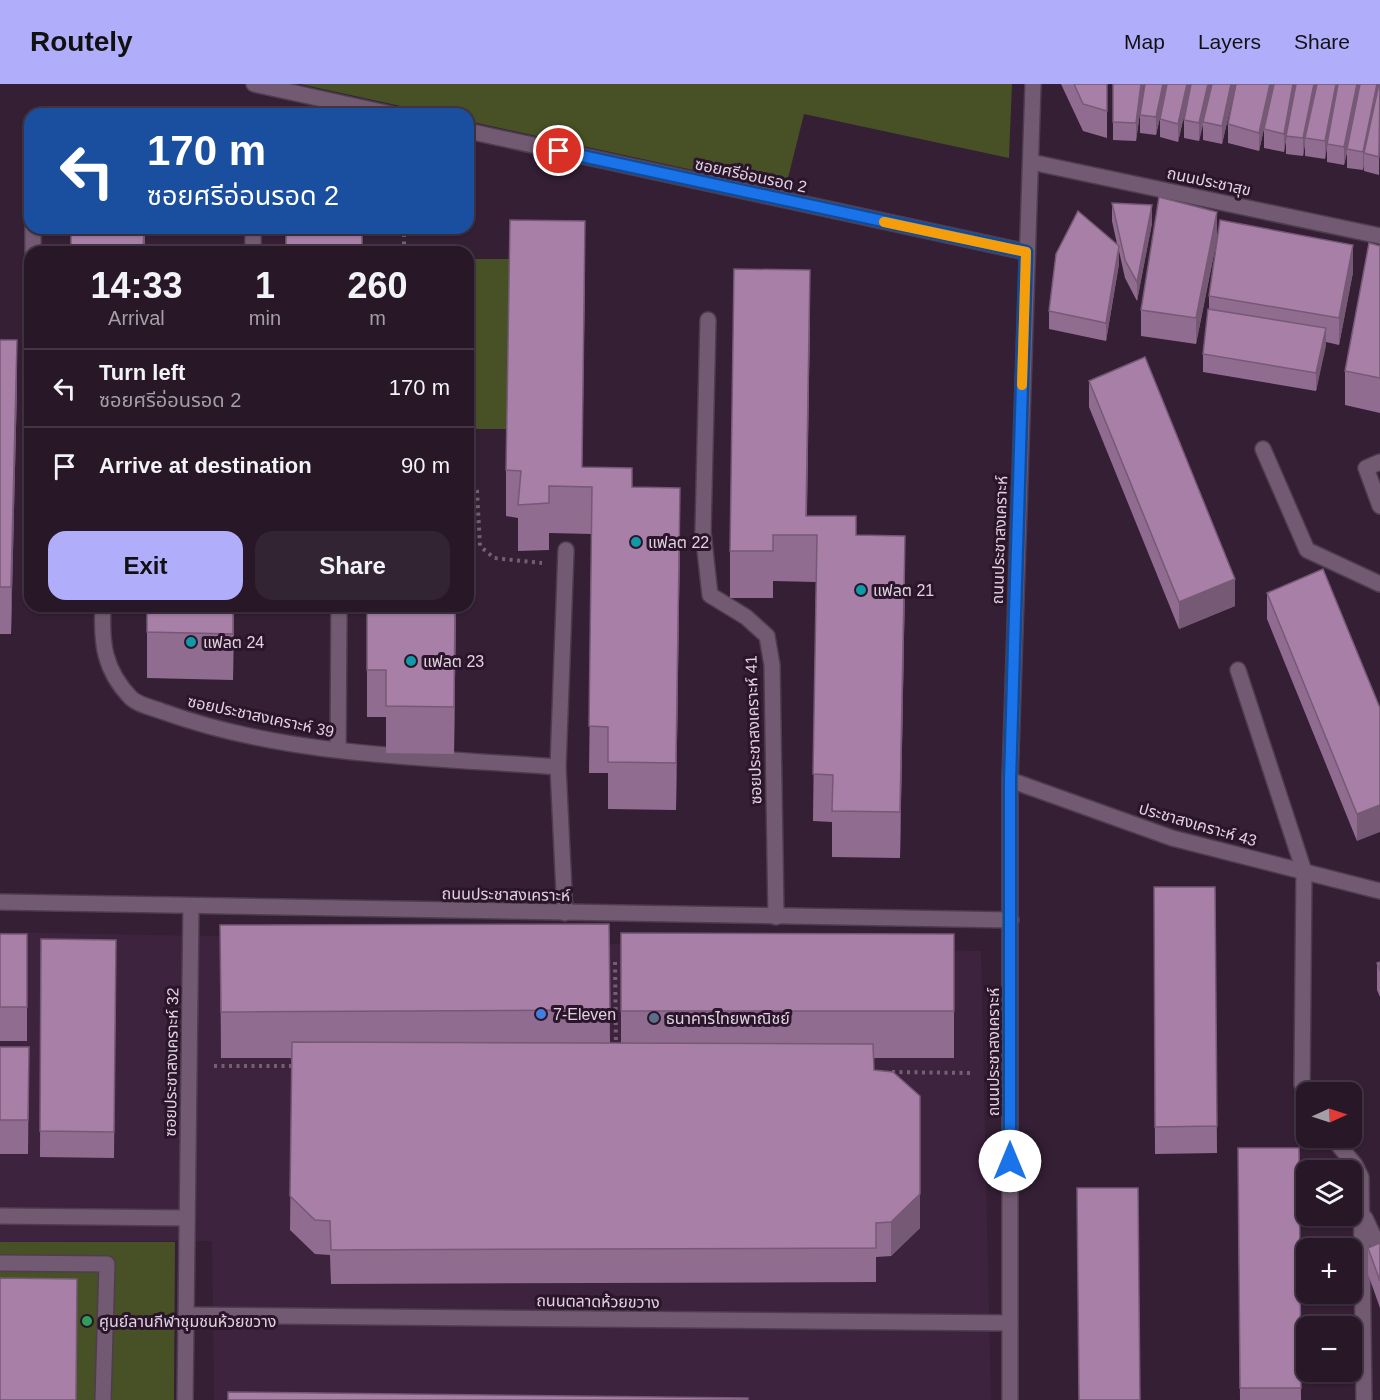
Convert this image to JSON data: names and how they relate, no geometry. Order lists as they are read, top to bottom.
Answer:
{
  "streets": {
    "street": [
      "ซอยศรีอ่อนรอด 2",
      "ถนนประชาสุข",
      "ถนนประชาสงเคราะห์",
      "ซอยประชาสงเคราะห์ 39",
      "ซอยประชาสงเคราะห์ 41",
      "ประชาสงเคราะห์ 43",
      "ซอยประชาสงเคราะห์ 32",
      "ถนนตลาดห้วยขวาง"
    ]
  },
  "crossings": [
    ["ซอยศรีอ่อนรอด 2", "ถนนประชาสงเคราะห์"],
    ["ถนนประชาสุข", "ถนนประชาสงเคราะห์"],
    ["ถนนประชาสงเคราะห์", "ซอยประชาสงเคราะห์ 41"],
    ["ถนนประชาสงเคราะห์", "ประชาสงเคราะห์ 43"],
    ["ถนนประชาสงเคราะห์", "ซอยประชาสงเคราะห์ 32"],
    ["ถนนประชาสงเคราะห์", "ถนนตลาดห้วยขวาง"],
    ["ซอยประชาสงเคราะห์ 32", "ถนนตลาดห้วยขวาง"]
  ],
  "places": [
    "แฟลต 22",
    "แฟลต 21",
    "แฟลต 24",
    "แฟลต 23",
    "7-Eleven",
    "ธนาคารไทยพาณิชย์",
    "ศูนย์ลานกีฬาชุมชนห้วยขวาง"
  ],
  "north": "right",
  "page": {
    "header": "Routely",
    "nav": ["Map", "Layers", "Share"],
    "turn": ["170 m", "ซอยศรีอ่อนรอด 2"],
    "eta": [
      "14:33",
      "Arrival",
      "1",
      "min",
      "260",
      "m"
    ],
    "list": [
      {
        "name": "Turn left",
        "note": "ซอยศรีอ่อนรอด 2",
        "value": "170 m"
      },
      {
        "name": "Arrive at destination",
        "value": "90 m"
      }
    ],
    "buttons": ["Exit", "Share"],
    "map_buttons": ["+", "−"]
  }
}
